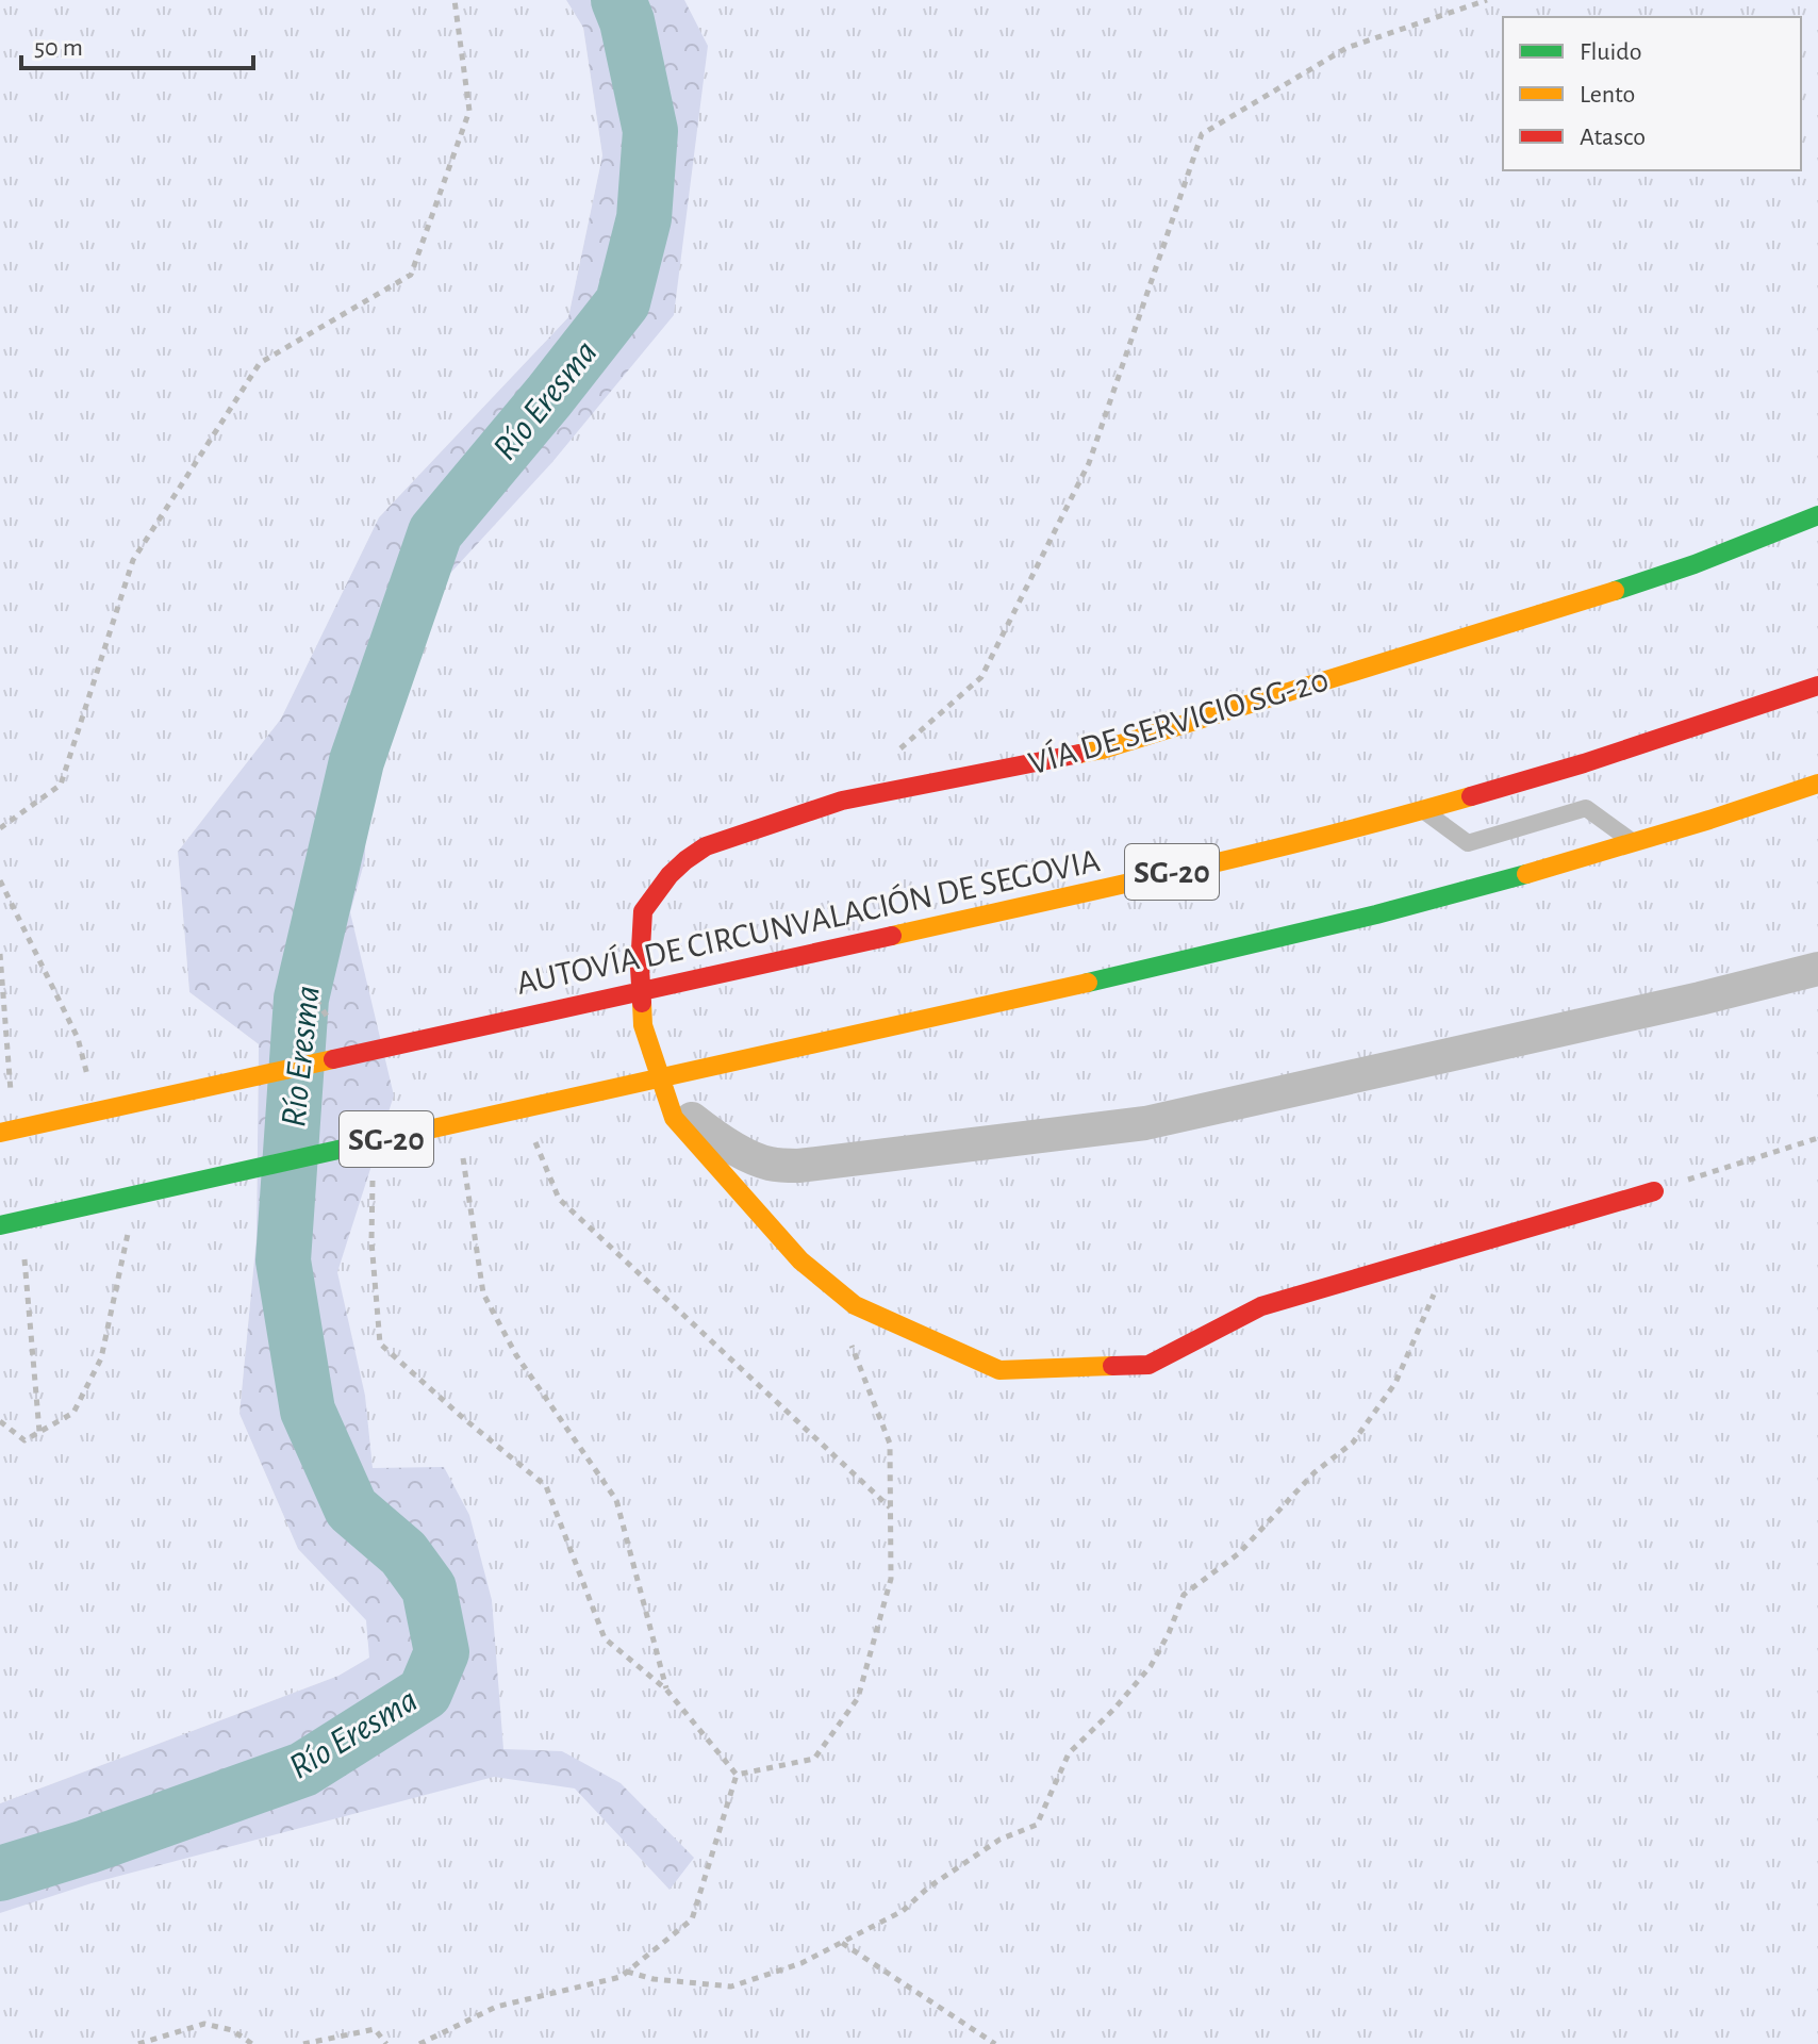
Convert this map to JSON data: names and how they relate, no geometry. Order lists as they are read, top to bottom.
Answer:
{
  "streets": {
    "main road": ["VÍA DE SERVICIO SG-20", "SG-20", "AUTOVÍA DE CIRCUNVALACIÓN DE SEGOVIA"]
  },
  "water": ["Río Eresma"],
  "legend": ["Fluido", "Lento", "Atasco"],
  "scale_bar": "50 m"
}
